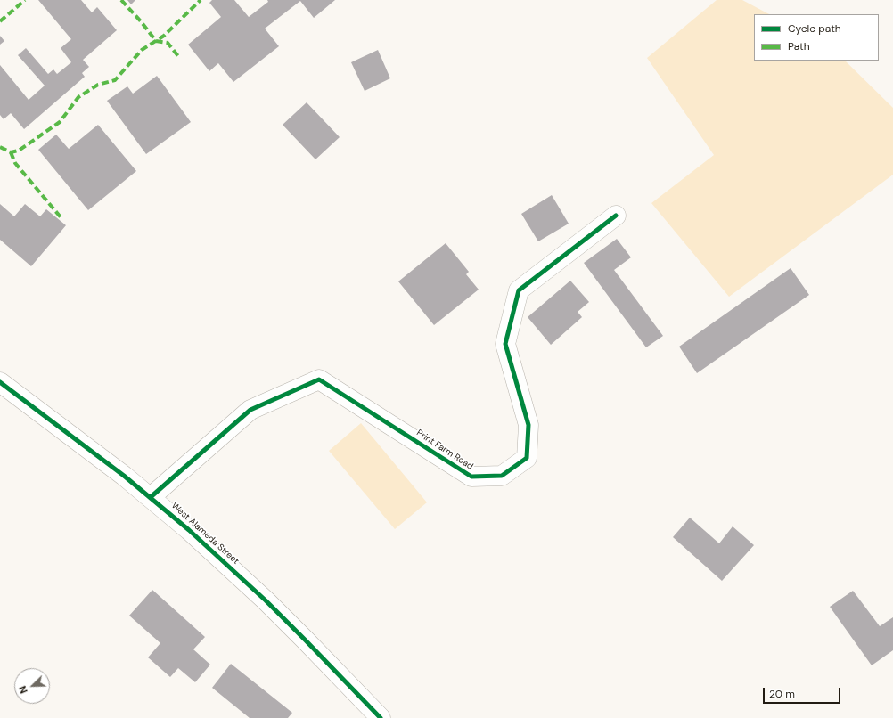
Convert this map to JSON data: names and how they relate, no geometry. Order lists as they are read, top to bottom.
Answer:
{
  "streets": {
    "street": ["Print Farm Road", "West Alameda Street"]
  },
  "crossings": [
    ["Print Farm Road", "West Alameda Street"]
  ],
  "legend": ["Cycle path", "Path"],
  "scale_bar": "20 m",
  "north": "bottom left"
}
